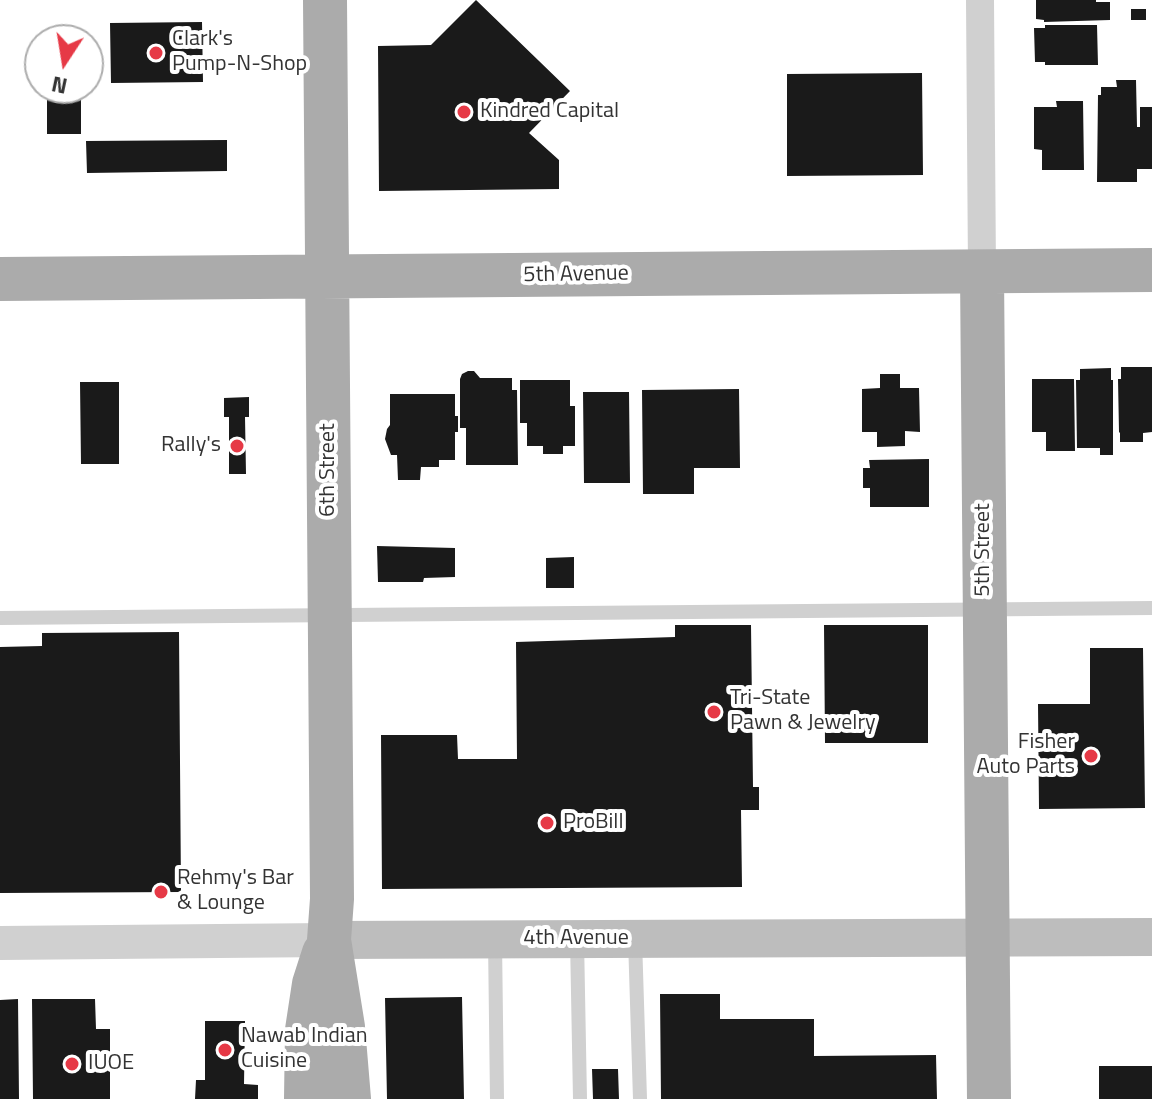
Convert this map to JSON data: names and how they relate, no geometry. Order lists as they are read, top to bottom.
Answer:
{
  "streets": {
    "main road": [
      "5th Avenue",
      "6th Street",
      "5th Street",
      "4th Avenue"
    ]
  },
  "crossings": [
    ["5th Avenue", "6th Street"],
    ["5th Avenue", "5th Street"],
    ["6th Street", "4th Avenue"],
    ["5th Street", "4th Avenue"]
  ],
  "places": [
    "Clark's Pump-N-Shop",
    "Kindred Capital",
    "Rally's",
    "Tri-State Pawn & Jewelry",
    "Fisher Auto Parts",
    "ProBill",
    "Rehmy's Bar & Lounge",
    "Nawab Indian Cuisine",
    "IUOE"
  ],
  "north": "bottom"
}
